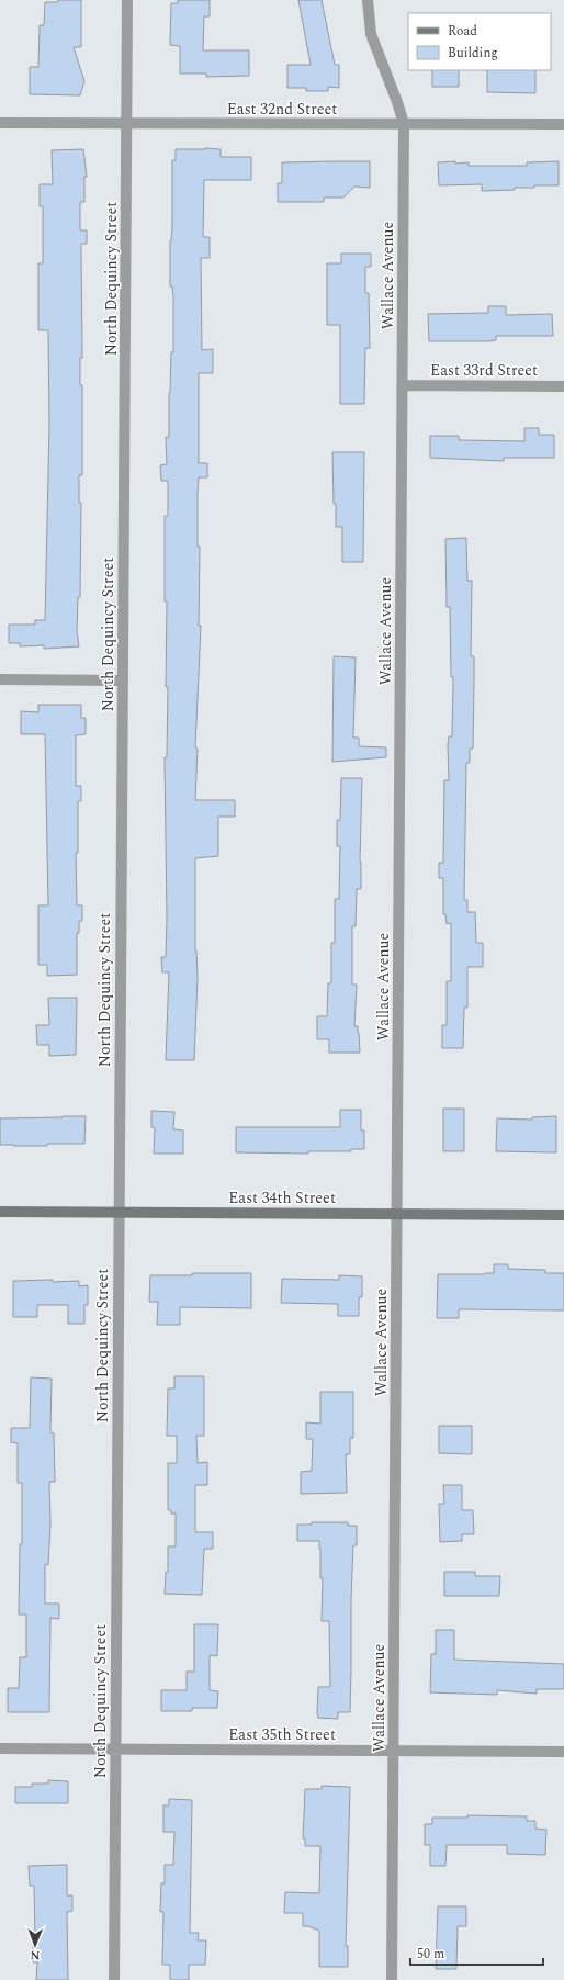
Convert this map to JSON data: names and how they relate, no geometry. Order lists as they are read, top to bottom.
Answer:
{
  "streets": {
    "main road": ["East 34th Street"],
    "street": [
      "East 32nd Street",
      "Wallace Avenue",
      "North Dequincy Street",
      "East 33rd Street",
      "East 35th Street"
    ]
  },
  "crossings": [
    ["East 32nd Street", "Wallace Avenue"],
    ["East 32nd Street", "North Dequincy Street"],
    ["Wallace Avenue", "East 33rd Street"],
    ["Wallace Avenue", "East 34th Street"],
    ["Wallace Avenue", "East 35th Street"],
    ["North Dequincy Street", "East 34th Street"],
    ["North Dequincy Street", "East 35th Street"]
  ],
  "legend": ["Road", "Building"],
  "scale_bar": "50 m",
  "north": "bottom"
}
